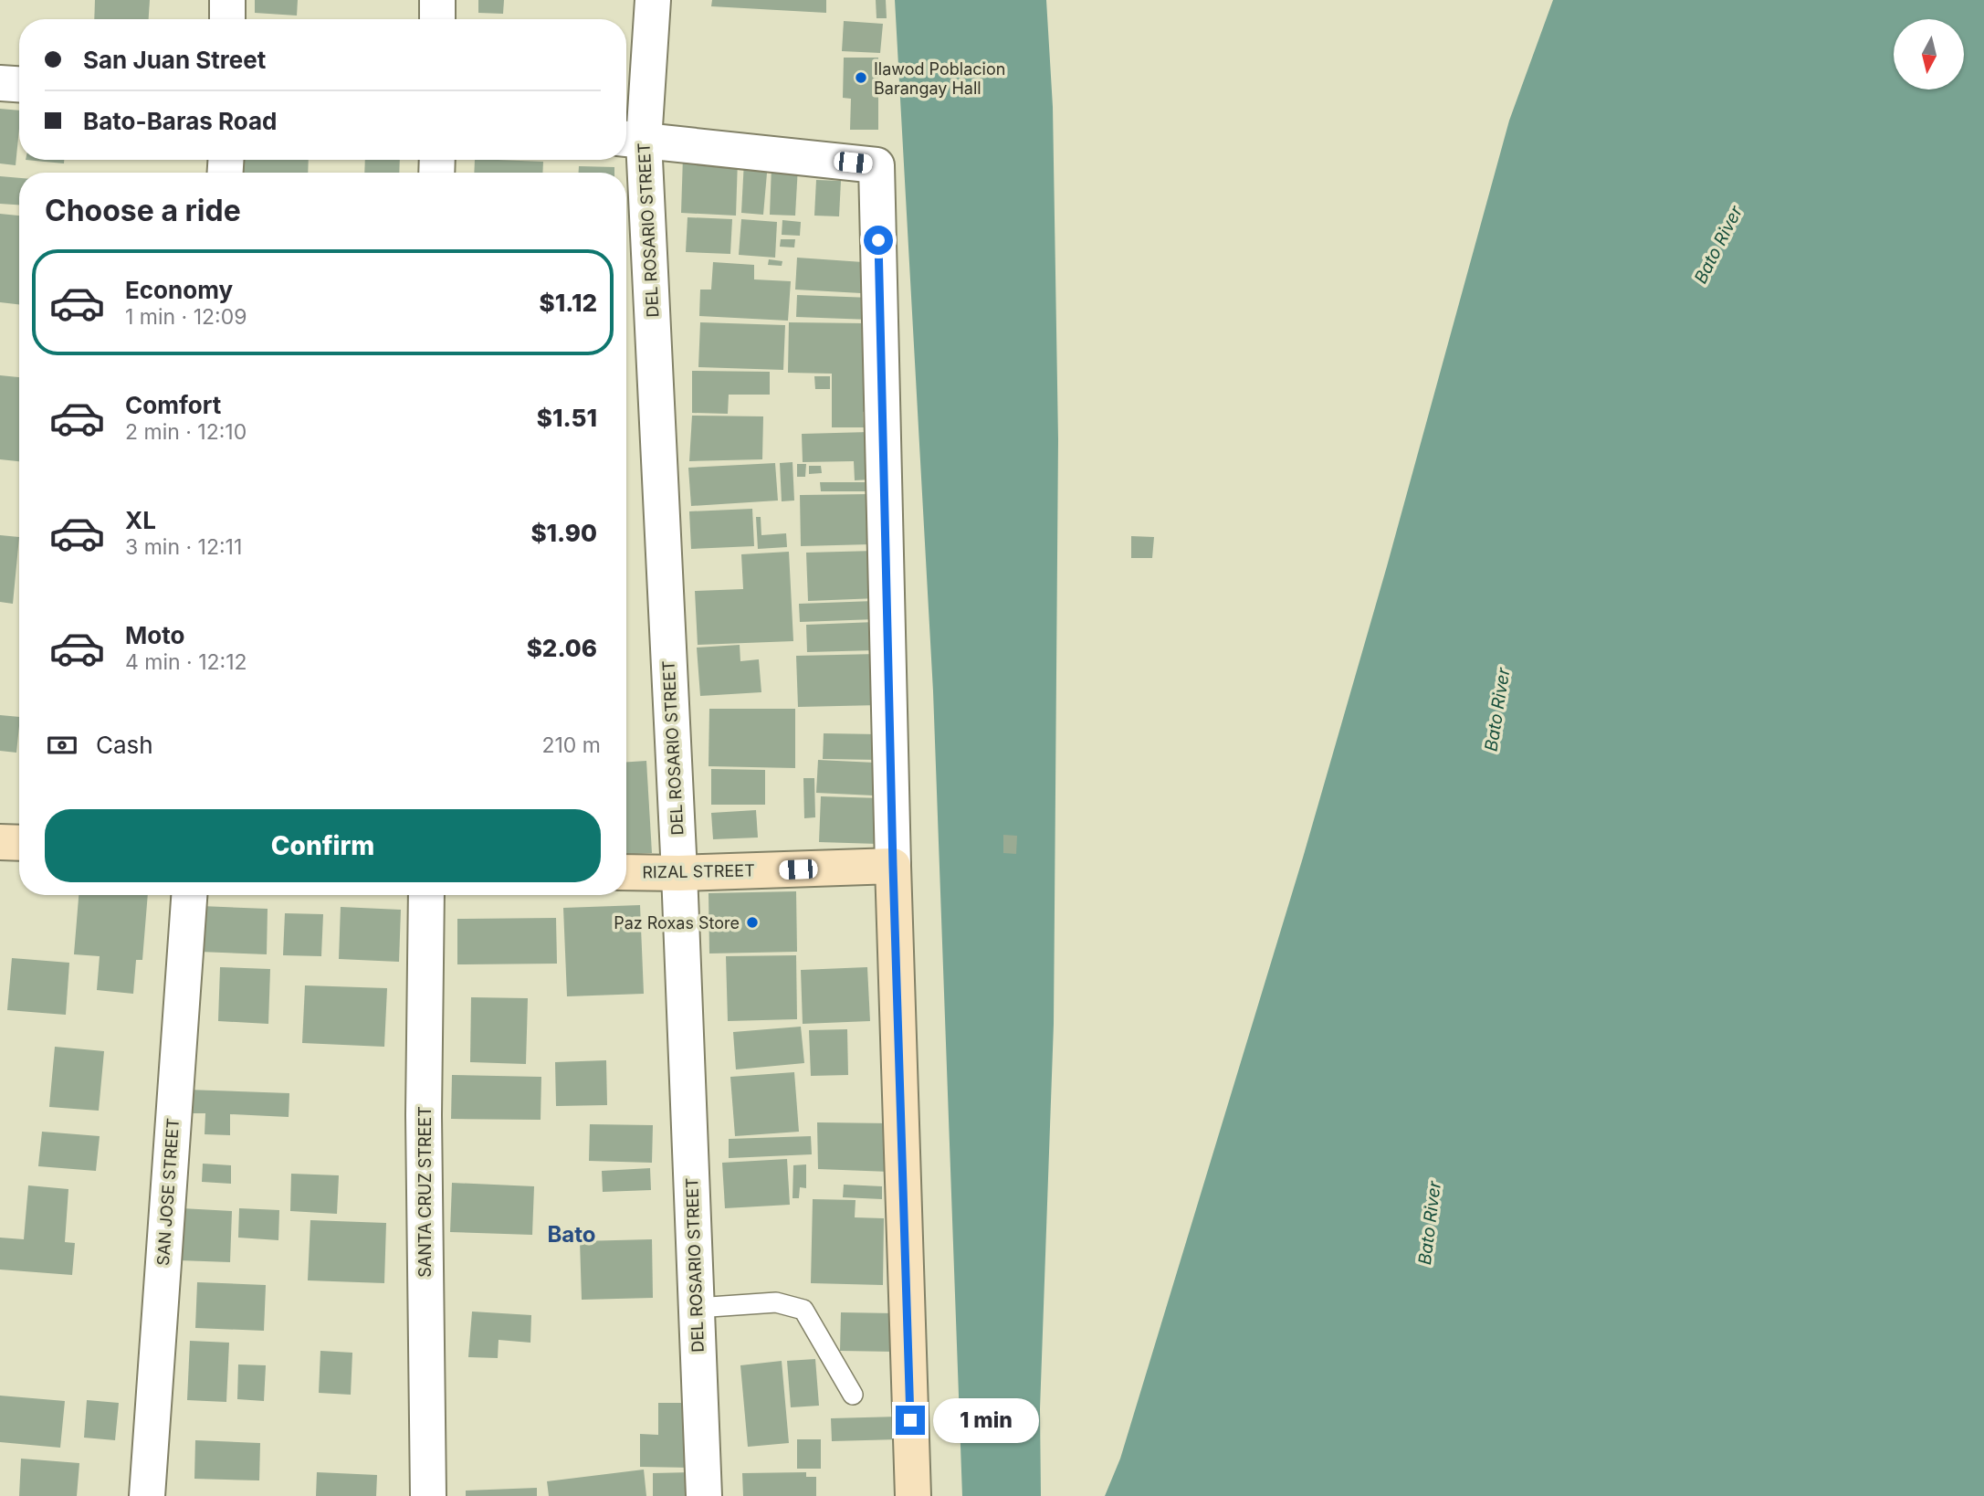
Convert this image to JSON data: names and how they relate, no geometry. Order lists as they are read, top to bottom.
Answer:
{
  "streets": {
    "main road": ["RIZAL STREET"],
    "street": ["DEL ROSARIO STREET", "SAN JOSE STREET", "SANTA CRUZ STREET"]
  },
  "crossings": [
    ["DEL ROSARIO STREET", "RIZAL STREET"]
  ],
  "districts": ["Bato"],
  "water": ["Bato River"],
  "places": ["Ilawod Poblacion Barangay Hall", "Paz Roxas Store"],
  "north": "bottom",
  "page": {
    "banner": ["San Juan Street", "Bato-Baras Road"],
    "heading": "Choose a ride",
    "list": [
      {
        "name": "Economy",
        "note": "1 min · 12:09",
        "value": "$1.12"
      },
      {
        "name": "Comfort",
        "note": "2 min · 12:10",
        "value": "$1.51"
      },
      {
        "name": "XL",
        "note": "3 min · 12:11",
        "value": "$1.90"
      },
      {
        "name": "Moto",
        "note": "4 min · 12:12",
        "value": "$2.06"
      }
    ],
    "pay": ["Cash", "210 m"],
    "buttons": "Confirm",
    "bubble": "1 min"
  }
}
